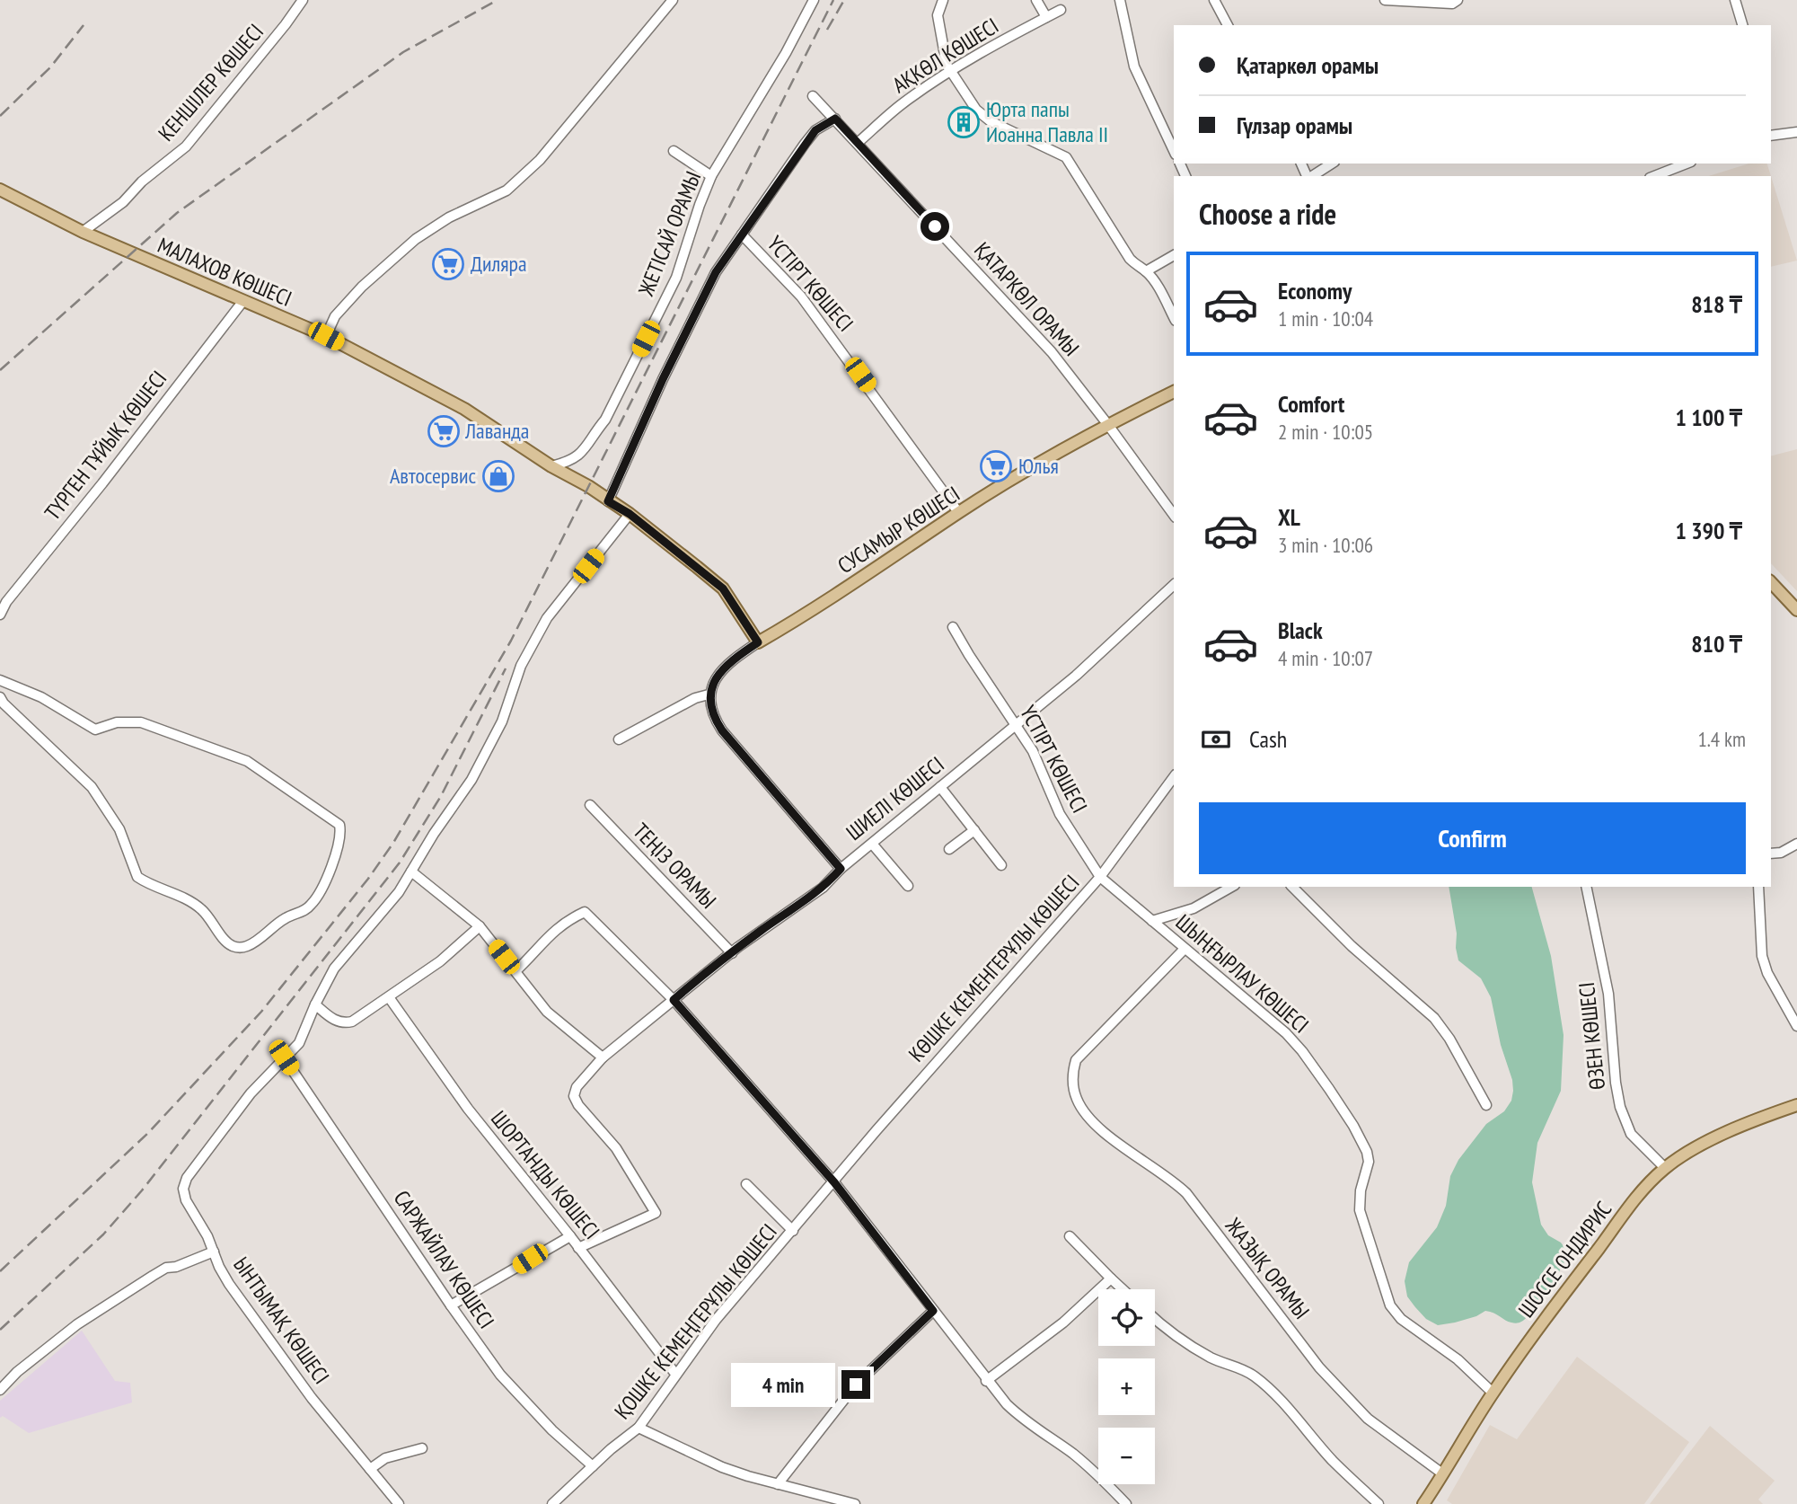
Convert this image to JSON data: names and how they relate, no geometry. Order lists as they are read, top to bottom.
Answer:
{
  "streets": {
    "main road": ["МАЛАХОВ КӨШЕСІ", "СУСАМЫР КӨШЕСІ", "ШОССЕ ОНДИРИС"],
    "street": [
      "АҚКӨЛ КӨШЕСІ",
      "КЕНШІЛЕР КӨШЕСІ",
      "ЖЕТІСАЙ ОРАМЫ",
      "ҮСТІРТ КӨШЕСІ",
      "ҚАТАРКӨЛ ОРАМЫ",
      "ТҮРГЕН ТҰЙЫҚ КӨШЕСІ",
      "ШИЕЛІ КӨШЕСІ",
      "ТЕҢІЗ ОРАМЫ",
      "КӨШКЕ КЕМЕНГЕРҰЛЫ КӨШЕСІ",
      "ШЫҢҒЫРЛАУ КӨШЕСІ",
      "ӨЗЕН КӨШЕСІ",
      "ШОРТАНДЫ КӨШЕСІ",
      "САРЖАЙЛАУ КӨШЕСІ",
      "ЖАЗЫҚ ОРАМЫ",
      "ЫНТЫМАҚ КӨШЕСІ",
      "ҚОШКЕ КЕМЕҢГЕРҰЛЫ КӨШЕСІ"
    ]
  },
  "crossings": [
    ["АҚКӨЛ КӨШЕСІ", "ҚАТАРКӨЛ ОРАМЫ"],
    ["КЕНШІЛЕР КӨШЕСІ", "МАЛАХОВ КӨШЕСІ"],
    ["ЖЕТІСАЙ ОРАМЫ", "МАЛАХОВ КӨШЕСІ"],
    ["МАЛАХОВ КӨШЕСІ", "ТҮРГЕН ТҰЙЫҚ КӨШЕСІ"],
    ["МАЛАХОВ КӨШЕСІ", "СУСАМЫР КӨШЕСІ"],
    ["МАЛАХОВ КӨШЕСІ", "ЫНТЫМАҚ КӨШЕСІ"],
    ["ҮСТІРТ КӨШЕСІ", "СУСАМЫР КӨШЕСІ"],
    ["ҮСТІРТ КӨШЕСІ", "ШИЕЛІ КӨШЕСІ"],
    ["ҮСТІРТ КӨШЕСІ", "КӨШКЕ КЕМЕНГЕРҰЛЫ КӨШЕСІ"],
    ["ҮСТІРТ КӨШЕСІ", "ШЫҢҒЫРЛАУ КӨШЕСІ"],
    ["ҚАТАРКӨЛ ОРАМЫ", "СУСАМЫР КӨШЕСІ"],
    ["ШИЕЛІ КӨШЕСІ", "ТЕҢІЗ ОРАМЫ"],
    ["ШИЕЛІ КӨШЕСІ", "ШОРТАНДЫ КӨШЕСІ"],
    ["КӨШКЕ КЕМЕНГЕРҰЛЫ КӨШЕСІ", "ШЫҢҒЫРЛАУ КӨШЕСІ"],
    ["КӨШКЕ КЕМЕНГЕРҰЛЫ КӨШЕСІ", "ҚОШКЕ КЕМЕҢГЕРҰЛЫ КӨШЕСІ"],
    ["ШЫҢҒЫРЛАУ КӨШЕСІ", "ШОССЕ ОНДИРИС"],
    ["ШЫҢҒЫРЛАУ КӨШЕСІ", "ЖАЗЫҚ ОРАМЫ"],
    ["ӨЗЕН КӨШЕСІ", "ШОССЕ ОНДИРИС"],
    ["ШОРТАНДЫ КӨШЕСІ", "ҚОШКЕ КЕМЕҢГЕРҰЛЫ КӨШЕСІ"],
    ["САРЖАЙЛАУ КӨШЕСІ", "ЫНТЫМАҚ КӨШЕСІ"],
    ["САРЖАЙЛАУ КӨШЕСІ", "ҚОШКЕ КЕМЕҢГЕРҰЛЫ КӨШЕСІ"],
    ["ШОССЕ ОНДИРИС", "ЖАЗЫҚ ОРАМЫ"]
  ],
  "places": {
    "building": ["Юрта папы Иоанна Павла II"],
    "supermarket": ["Диляра", "Лаванда", "Юлья"],
    "shop": ["Автосервис"]
  },
  "page": {
    "banner": ["Қатаркөл орамы", "Гүлзар орамы"],
    "heading": "Choose a ride",
    "list": [
      {
        "name": "Economy",
        "note": "1 min · 10:04",
        "value": "818 ₸"
      },
      {
        "name": "Comfort",
        "note": "2 min · 10:05",
        "value": "1 100 ₸"
      },
      {
        "name": "XL",
        "note": "3 min · 10:06",
        "value": "1 390 ₸"
      },
      {
        "name": "Black",
        "note": "4 min · 10:07",
        "value": "810 ₸"
      }
    ],
    "pay": ["Cash", "1.4 km"],
    "buttons": "Confirm",
    "map_buttons": ["+", "−"],
    "bubble": "4 min"
  }
}
